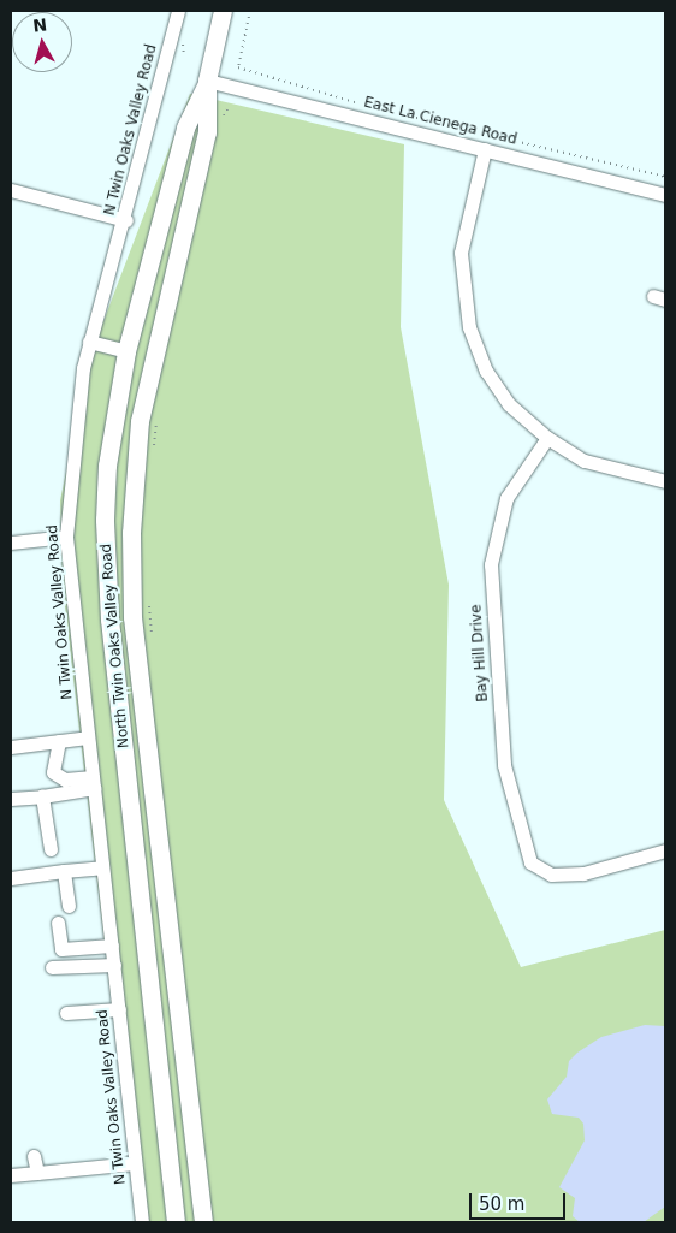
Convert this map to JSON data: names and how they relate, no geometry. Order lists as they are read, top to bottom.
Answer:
{
  "streets": {
    "main road": ["North Twin Oaks Valley Road"],
    "street": ["East La Cienega Road", "N Twin Oaks Valley Road", "Bay Hill Drive"]
  },
  "crossings": [
    ["East La Cienega Road", "North Twin Oaks Valley Road"]
  ],
  "scale_bar": "50 m",
  "north": "top"
}
